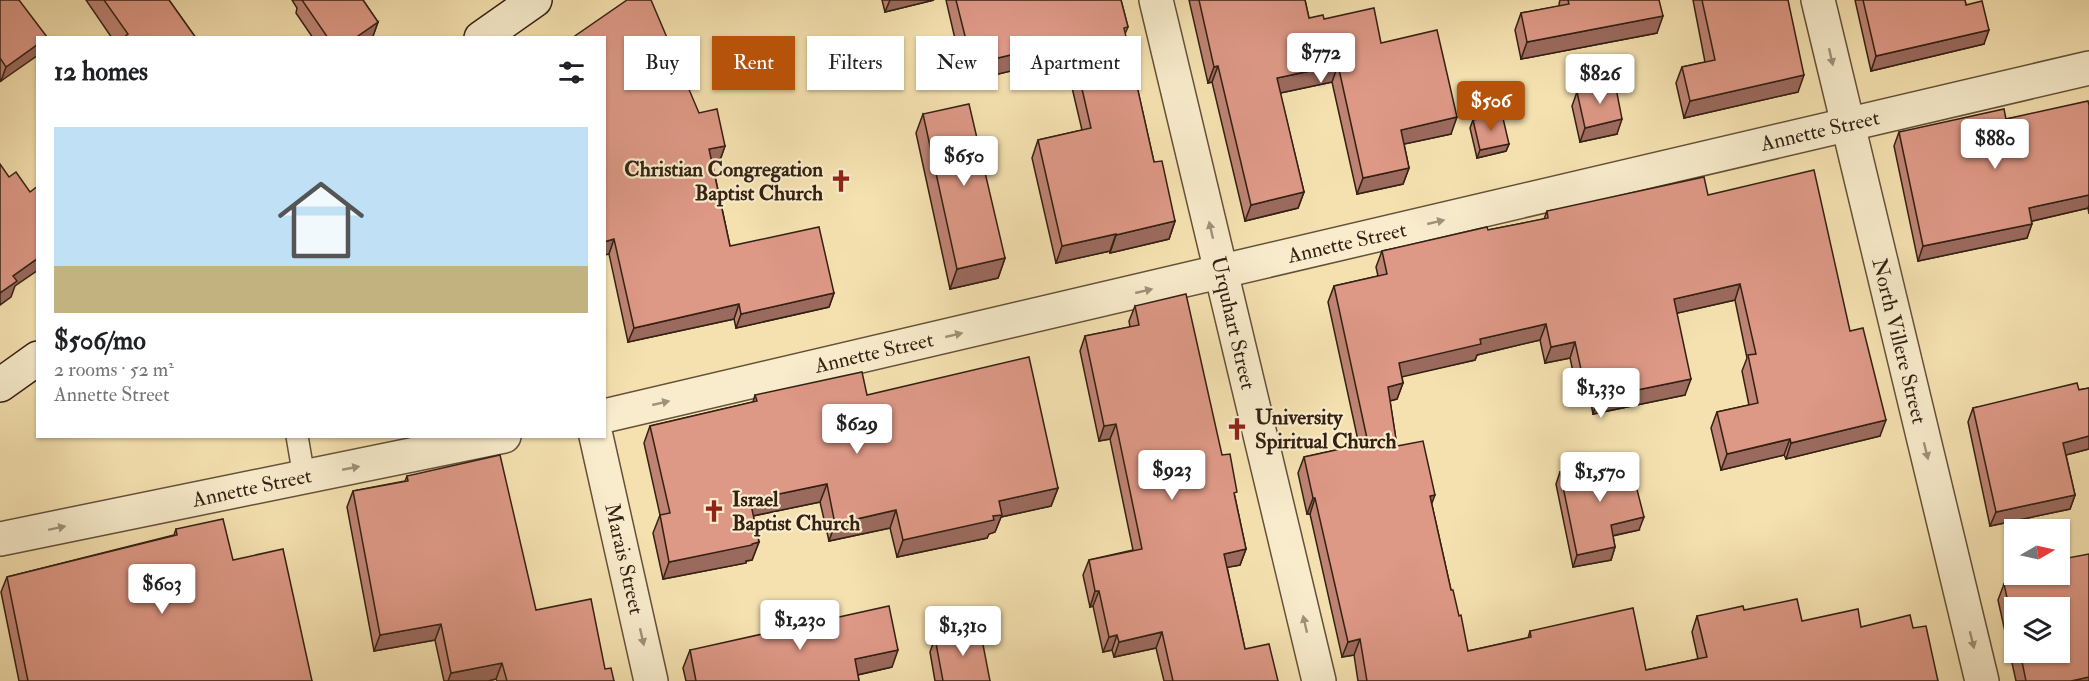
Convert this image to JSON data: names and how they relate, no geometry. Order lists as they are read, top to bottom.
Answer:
{
  "streets": {
    "street": [
      "Annette Street",
      "Urquhart Street",
      "North Villere Street",
      "Marais Street"
    ]
  },
  "crossings": [
    ["Annette Street", "Urquhart Street"],
    ["Annette Street", "North Villere Street"]
  ],
  "one_way": [
    "Annette Street",
    "Urquhart Street",
    "North Villere Street",
    "Marais Street"
  ],
  "places": {
    "church": ["Christian Congregation Baptist Church", "University Spiritual Church", "Israel Baptist Church"]
  },
  "north": "right",
  "page": {
    "price": [
      "$772",
      "$826",
      "$506",
      "$880",
      "$650",
      "$1,330",
      "$629",
      "$923",
      "$1,570",
      "$603",
      "$1,230",
      "$1,310"
    ],
    "chip": [
      "Buy",
      "Rent",
      "Filters",
      "New",
      "Apartment"
    ],
    "heading": "12 homes",
    "list": [
      {
        "name": "$506/mo",
        "note": "2 rooms · 52 m² · Annette Street"
      }
    ]
  }
}
